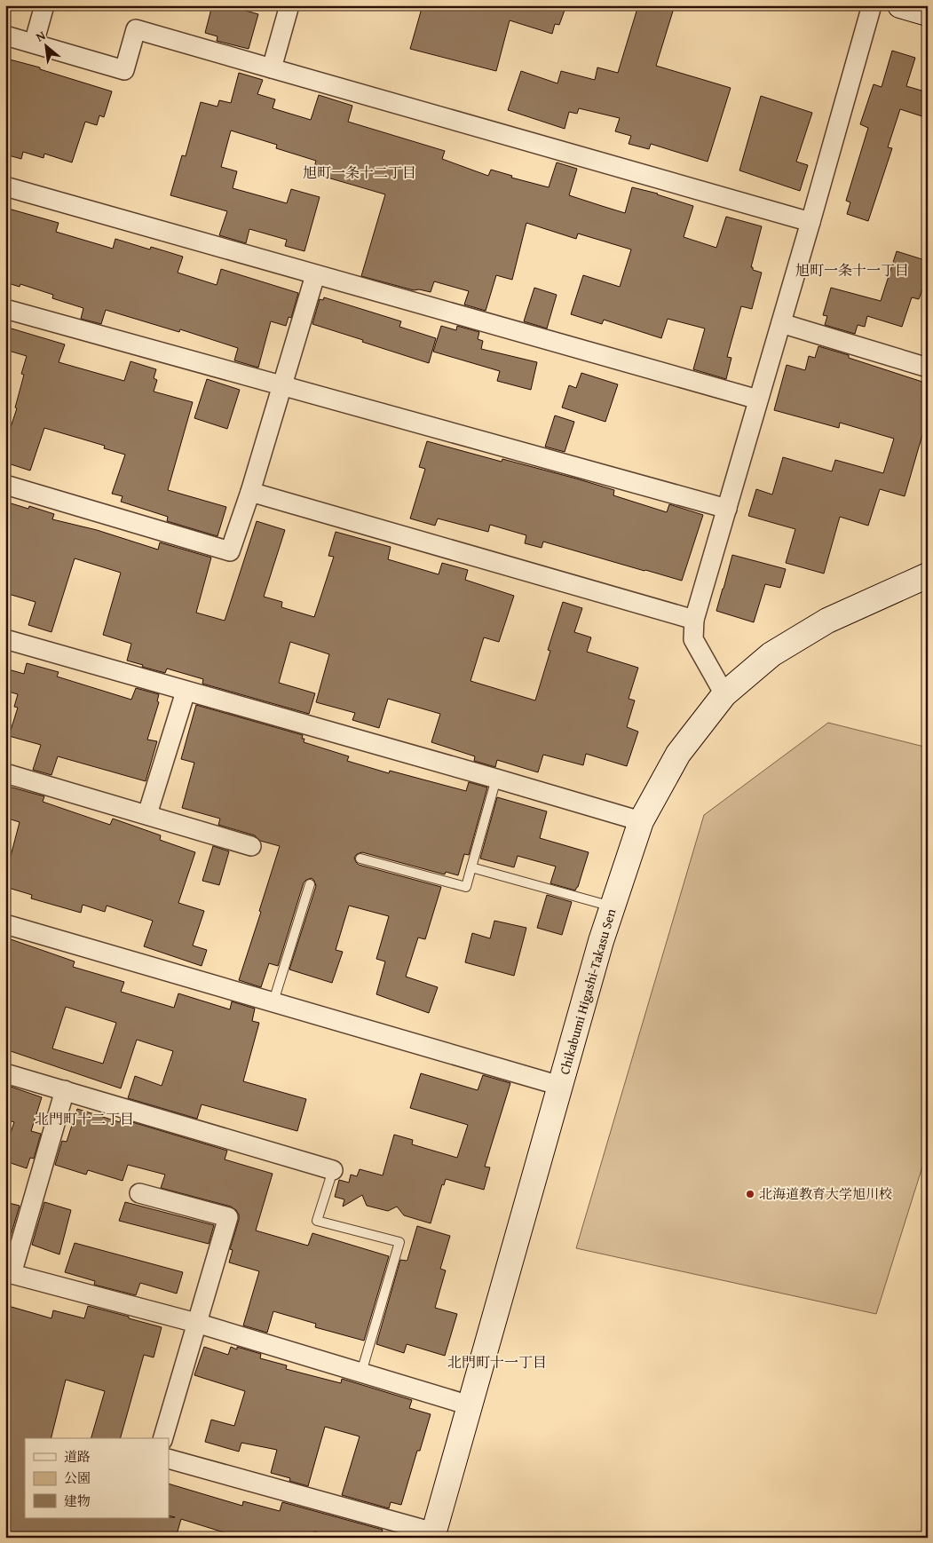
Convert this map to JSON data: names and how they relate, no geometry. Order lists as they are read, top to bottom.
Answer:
{
  "streets": {
    "street": ["Chikabumi Higashi-Takasu Sen"]
  },
  "districts": [
    "旭町一条十二丁目",
    "旭町一条十一丁目",
    "北門町十二丁目",
    "北門町十一丁目"
  ],
  "places": ["北海道教育大学旭川校"],
  "legend": ["道路", "公園", "建物"],
  "north": "top left"
}
